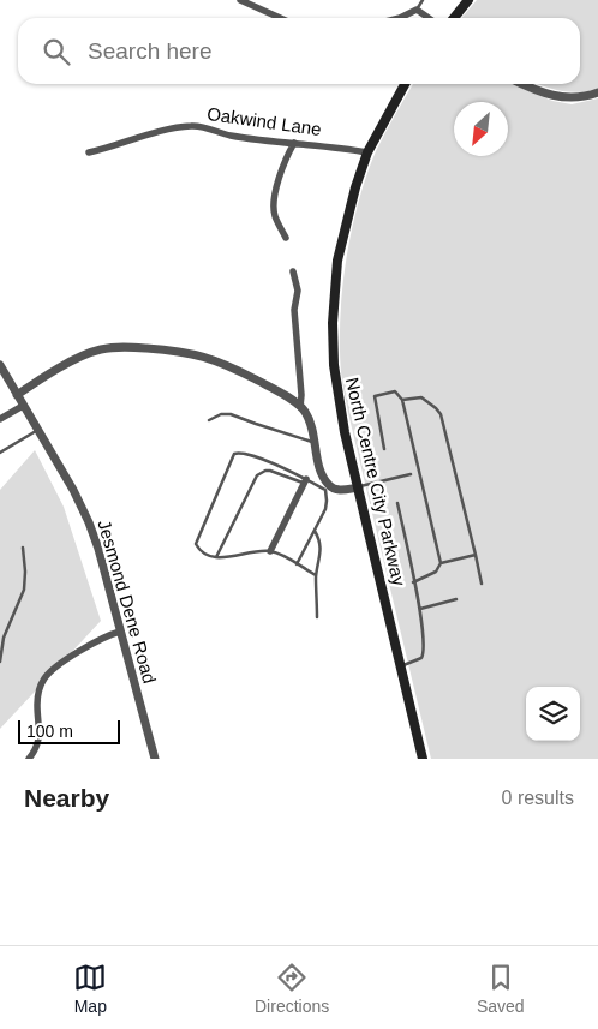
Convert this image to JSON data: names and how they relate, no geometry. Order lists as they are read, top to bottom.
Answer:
{
  "streets": {
    "main road": ["North Centre City Parkway"],
    "street": ["Oakwind Lane", "Jesmond Dene Road"]
  },
  "crossings": [
    ["Oakwind Lane", "North Centre City Parkway"]
  ],
  "scale_bar": "100 m",
  "north": "bottom left",
  "page": {
    "search": "Search here",
    "scale": "100 m",
    "heading": ["Nearby", "0 results"],
    "nav": ["Map", "Directions", "Saved"]
  }
}
